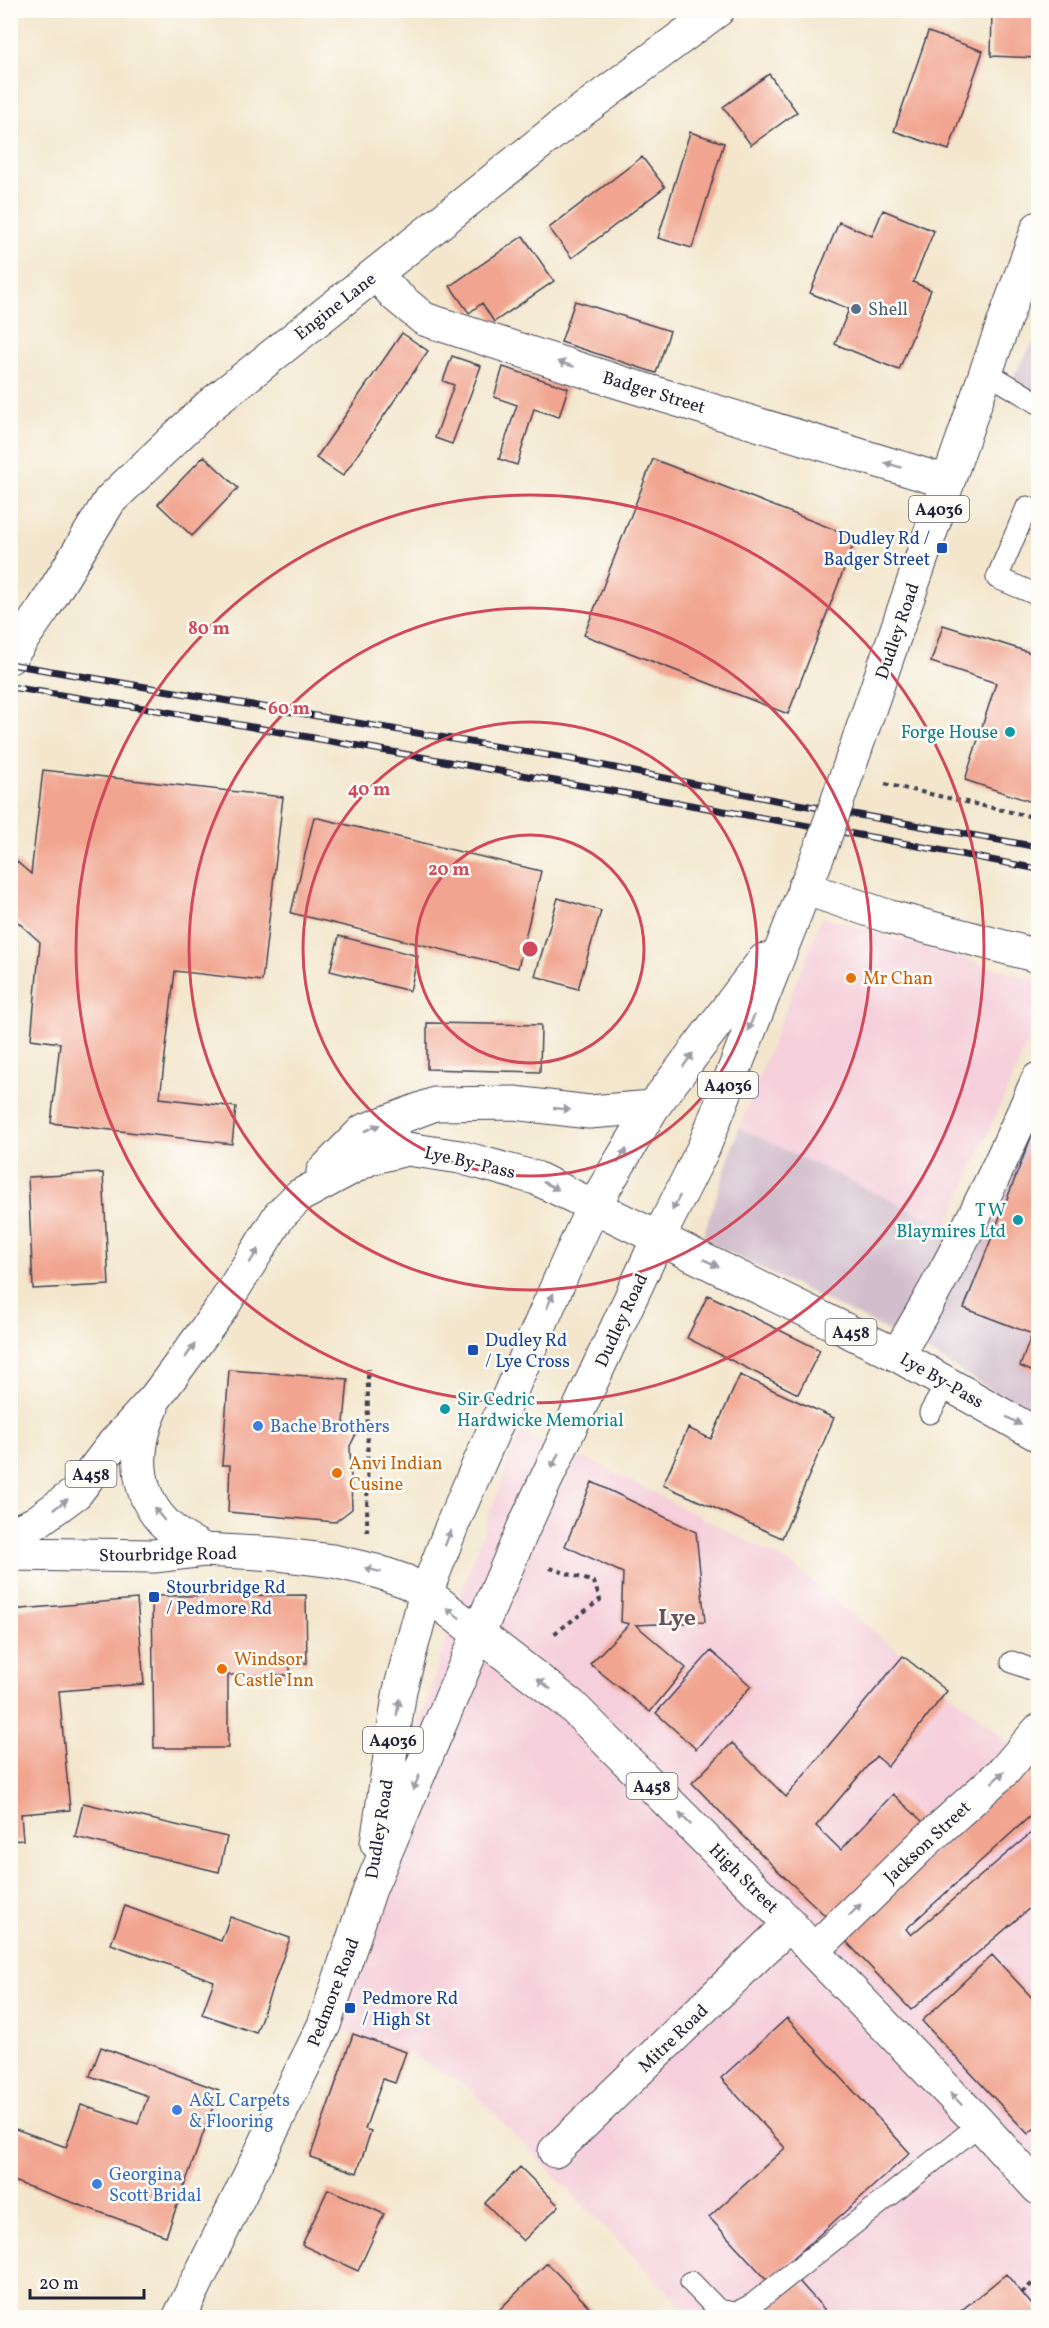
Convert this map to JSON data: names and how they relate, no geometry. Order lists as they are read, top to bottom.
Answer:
{
  "streets": {
    "main road": [
      "Engine Lane",
      "Badger Street",
      "A4036",
      "Dudley Road",
      "Lye By-Pass",
      "A458",
      "Stourbridge Road",
      "Jackson Street",
      "High Street",
      "Pedmore Road",
      "Mitre Road"
    ]
  },
  "crossings": [
    ["Engine Lane", "Badger Street"],
    ["Badger Street", "Dudley Road"],
    ["Dudley Road", "Lye By-Pass"],
    ["Dudley Road", "Stourbridge Road"],
    ["Dudley Road", "High Street"],
    ["Dudley Road", "Pedmore Road"],
    ["Stourbridge Road", "High Street"],
    ["Jackson Street", "High Street"],
    ["High Street", "Mitre Road"]
  ],
  "one_way": [
    "Badger Street",
    "Stourbridge Road",
    "Jackson Street",
    "High Street"
  ],
  "districts": ["Lye"],
  "places": {
    "other": [
      "Shell",
      "Forge House",
      "Mr Chan",
      "T W Blaymires Ltd",
      "Sir Cedric Hardwicke Memorial",
      "Bache Brothers",
      "Anvi Indian Cusine",
      "Windsor Castle Inn",
      "A&L Carpets & Flooring",
      "Georgina Scott Bridal"
    ],
    "transit": [
      "Dudley Rd / Badger Street",
      "Dudley Rd / Lye Cross",
      "Stourbridge Rd / Pedmore Rd",
      "Pedmore Rd / High St"
    ]
  },
  "scale_bar": "20 m",
  "rings": [
    "80 m",
    "60 m",
    "40 m",
    "20 m"
  ]
}
